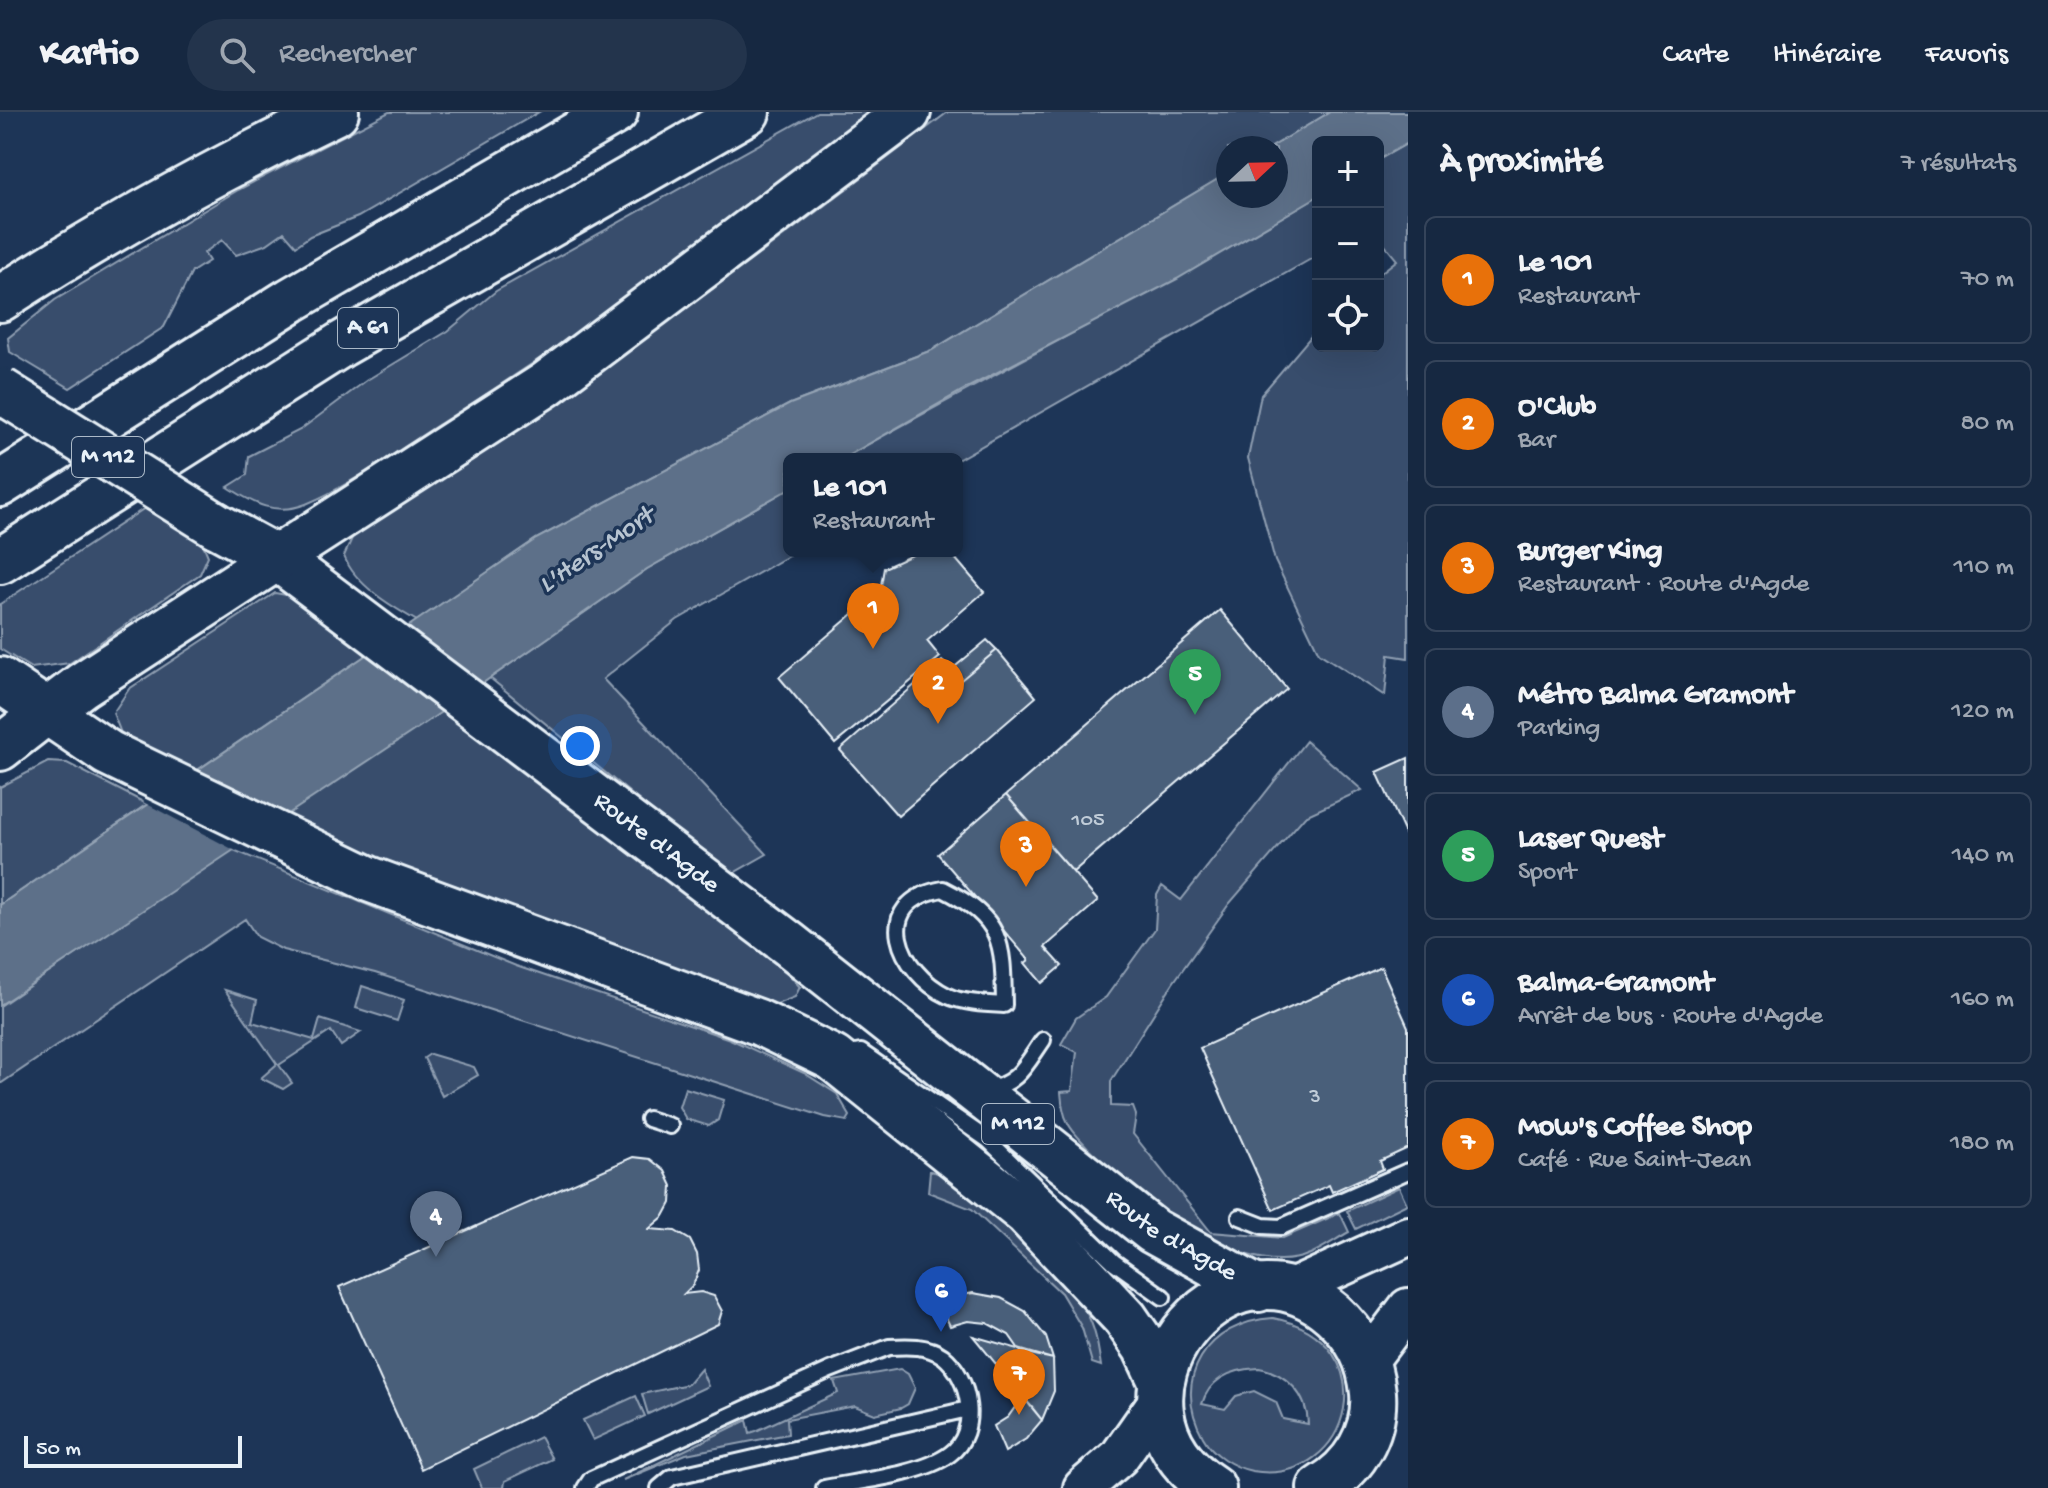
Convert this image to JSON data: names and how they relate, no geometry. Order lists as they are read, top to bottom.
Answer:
{
  "streets": {
    "main road": ["A 61", "M 112", "Route d'Agde"]
  },
  "water": ["L'Hers-Mort"],
  "house_numbers": ["105", "3"],
  "scale_bar": "50 m",
  "north": "right",
  "page": {
    "header": "Kartio",
    "search": "Rechercher",
    "nav": ["Carte", "Itinéraire", "Favoris"],
    "heading": ["À proximité", "7 résultats"],
    "map_buttons": ["+", "−"],
    "list": [
      {
        "mark": "1",
        "name": "Le 101",
        "note": "Restaurant",
        "value": "70 m"
      },
      {
        "mark": "2",
        "name": "O'Club",
        "note": "Bar",
        "value": "80 m"
      },
      {
        "mark": "3",
        "name": "Burger King",
        "note": "Restaurant · Route d'Agde",
        "value": "110 m"
      },
      {
        "mark": "4",
        "name": "Métro Balma Gramont",
        "note": "Parking",
        "value": "120 m"
      },
      {
        "mark": "5",
        "name": "Laser Quest",
        "note": "Sport",
        "value": "140 m"
      },
      {
        "mark": "6",
        "name": "Balma-Gramont",
        "note": "Arrêt de bus · Route d'Agde",
        "value": "160 m"
      },
      {
        "mark": "7",
        "name": "Mow's Coffee Shop",
        "note": "Café · Rue Saint-Jean",
        "value": "180 m"
      }
    ],
    "popup": ["Le 101", "Restaurant"],
    "pins": [
      "1",
      "5",
      "2",
      "3",
      "4",
      "6",
      "7"
    ],
    "scale": "50 m"
  }
}
